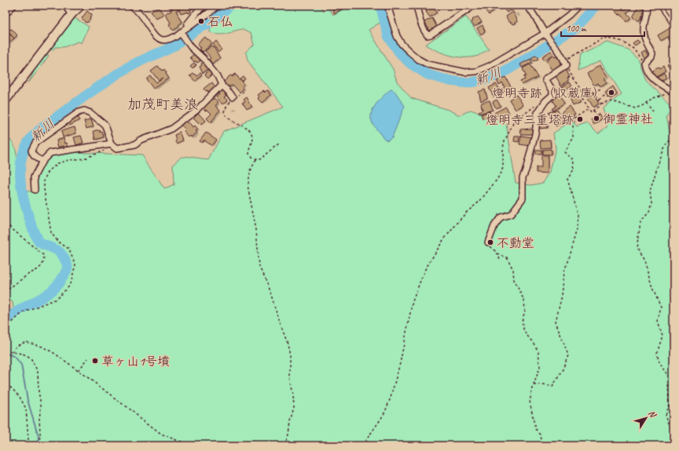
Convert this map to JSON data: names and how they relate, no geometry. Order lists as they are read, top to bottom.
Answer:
{
  "districts": ["加茂町美浪"],
  "water": ["新川"],
  "places": [
    "石仏",
    "燈明寺跡（収蔵庫）",
    "御霊神社",
    "燈明寺三重塔跡",
    "不動堂",
    "草ヶ山1号墳"
  ],
  "scale_bar": "100 m",
  "north": "top right"
}
